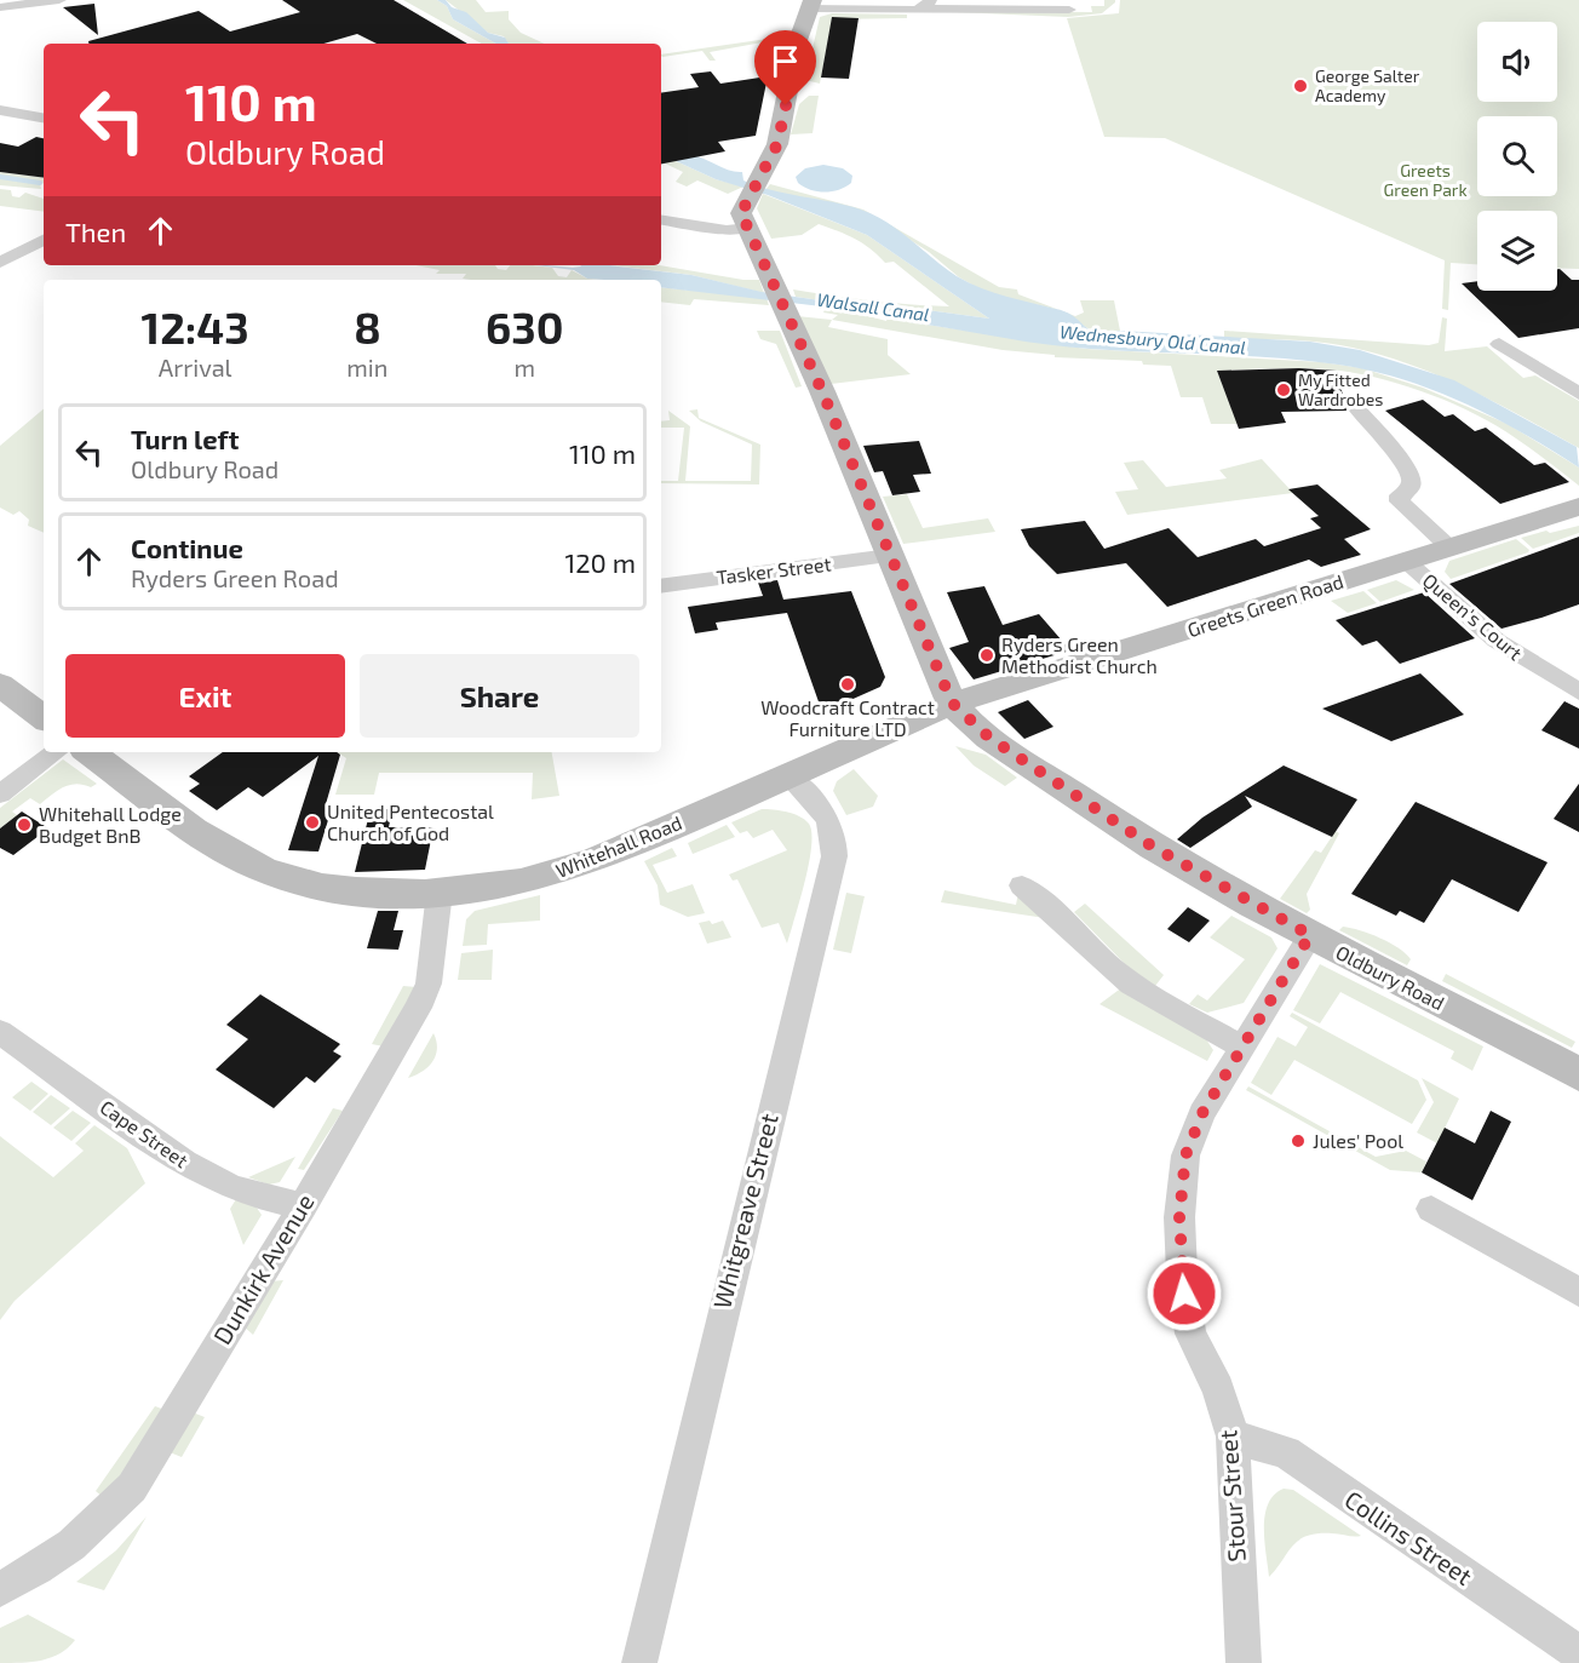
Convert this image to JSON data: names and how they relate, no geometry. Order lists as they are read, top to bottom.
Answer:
{
  "streets": {
    "main road": ["Greets Green Road", "Whitehall Road", "Oldbury Road"],
    "street": [
      "Tasker Street",
      "Queen's Court",
      "Cape Street",
      "Whitgreave Street",
      "Dunkirk Avenue",
      "Stour Street",
      "Collins Street"
    ]
  },
  "crossings": [
    ["Greets Green Road", "Queen's Court"],
    ["Greets Green Road", "Whitehall Road"],
    ["Greets Green Road", "Oldbury Road"],
    ["Whitehall Road", "Oldbury Road"],
    ["Whitehall Road", "Whitgreave Street"],
    ["Whitehall Road", "Dunkirk Avenue"],
    ["Oldbury Road", "Stour Street"],
    ["Cape Street", "Dunkirk Avenue"],
    ["Stour Street", "Collins Street"]
  ],
  "water": ["Walsall Canal", "Wednesbury Old Canal"],
  "parks": ["Greets Green Park"],
  "places": [
    "George Salter Academy",
    "My Fitted Wardrobes",
    "Ryders Green Methodist Church",
    "Woodcraft Contract Furniture LTD",
    "United Pentecostal Church of God",
    "Whitehall Lodge Budget BnB",
    "Jules' Pool"
  ],
  "page": {
    "turn": ["110 m", "Oldbury Road"],
    "then": "Then",
    "eta": [
      "12:43",
      "Arrival",
      "8",
      "min",
      "630",
      "m"
    ],
    "list": [
      {
        "name": "Turn left",
        "note": "Oldbury Road",
        "value": "110 m"
      },
      {
        "name": "Continue",
        "note": "Ryders Green Road",
        "value": "120 m"
      }
    ],
    "buttons": ["Exit", "Share"]
  }
}
